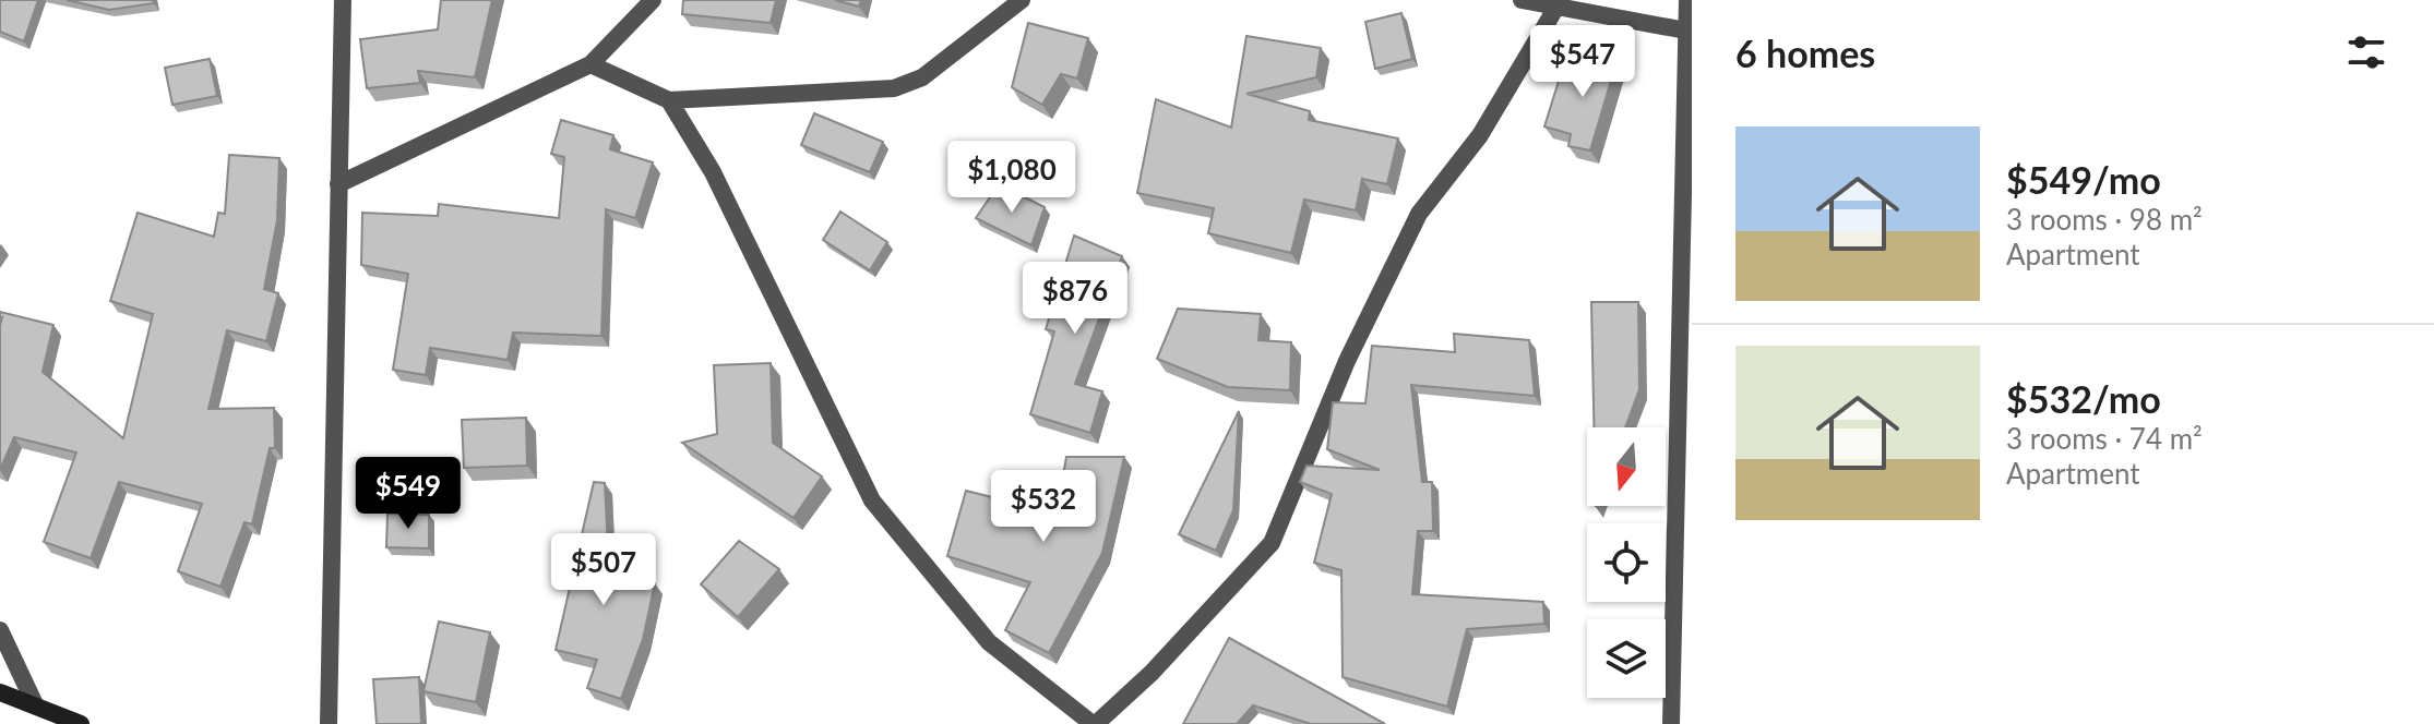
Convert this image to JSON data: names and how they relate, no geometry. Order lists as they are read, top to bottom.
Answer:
{
  "north": "bottom",
  "page": {
    "heading": "6 homes",
    "price": [
      "$547",
      "$1,080",
      "$876",
      "$549",
      "$532",
      "$507"
    ],
    "list": [
      {
        "name": "$549/mo",
        "note": "3 rooms · 98 m² · Apartment"
      },
      {
        "name": "$532/mo",
        "note": "3 rooms · 74 m² · Apartment"
      }
    ]
  }
}
